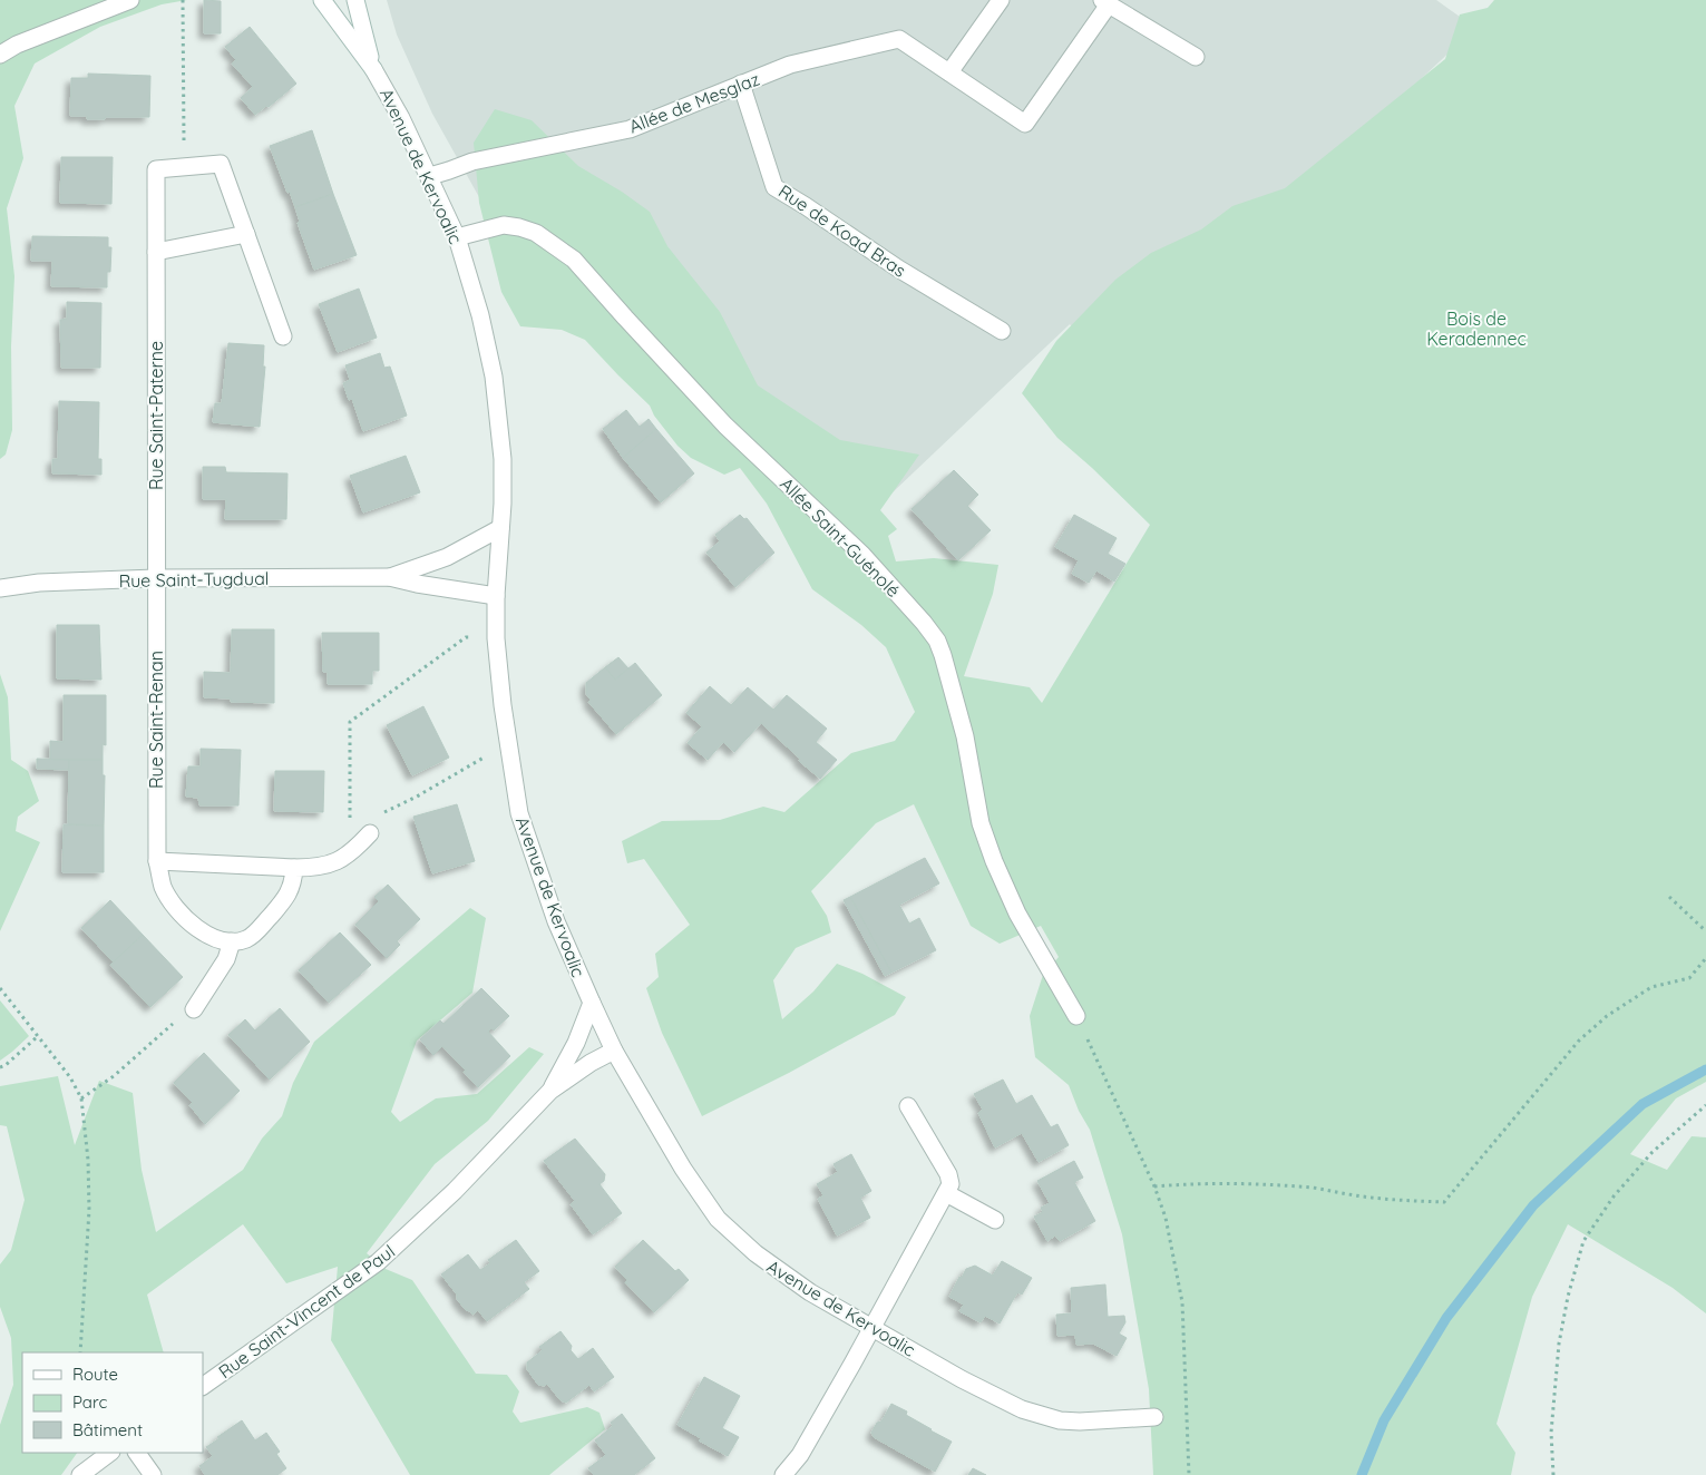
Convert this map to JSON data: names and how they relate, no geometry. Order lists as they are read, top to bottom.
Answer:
{
  "streets": {
    "street": [
      "Allée de Mesglaz",
      "Avenue de Kervoalic",
      "Rue de Koad Bras",
      "Rue Saint-Paterne",
      "Allée Saint-Guénolé",
      "Rue Saint-Tugdual",
      "Rue Saint-Renan",
      "Rue Saint-Vincent de Paul"
    ]
  },
  "crossings": [
    ["Allée de Mesglaz", "Avenue de Kervoalic"],
    ["Allée de Mesglaz", "Rue de Koad Bras"],
    ["Avenue de Kervoalic", "Allée Saint-Guénolé"],
    ["Avenue de Kervoalic", "Rue Saint-Tugdual"],
    ["Avenue de Kervoalic", "Rue Saint-Vincent de Paul"],
    ["Rue Saint-Paterne", "Rue Saint-Tugdual"],
    ["Rue Saint-Paterne", "Rue Saint-Renan"],
    ["Rue Saint-Tugdual", "Rue Saint-Renan"]
  ],
  "parks": ["Bois de Keradennec"],
  "legend": ["Route", "Parc", "Bâtiment"]
}
